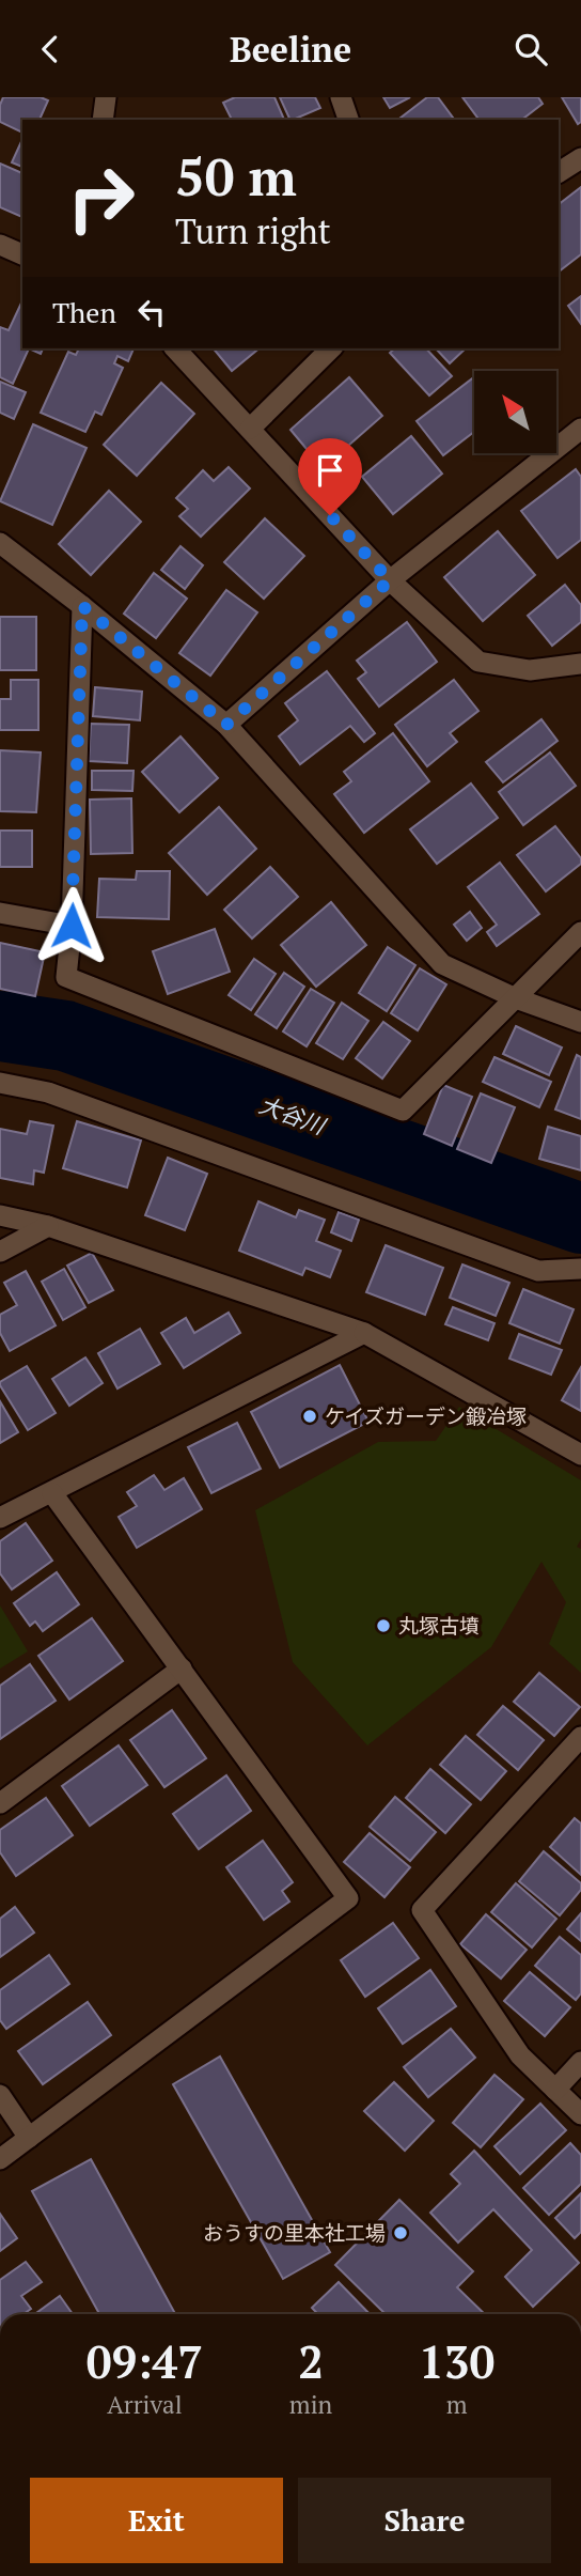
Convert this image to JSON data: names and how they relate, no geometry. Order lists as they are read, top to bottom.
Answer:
{
  "water": ["大谷川"],
  "places": ["ケイズガーデン鍛冶塚", "丸塚古墳", "おうすの里本社工場"],
  "north": "top left",
  "page": {
    "header": "Beeline",
    "turn": ["50 m", "Turn right"],
    "then": "Then",
    "eta": [
      "09:47",
      "Arrival",
      "2",
      "min",
      "130",
      "m"
    ],
    "buttons": ["Exit", "Share"]
  }
}
